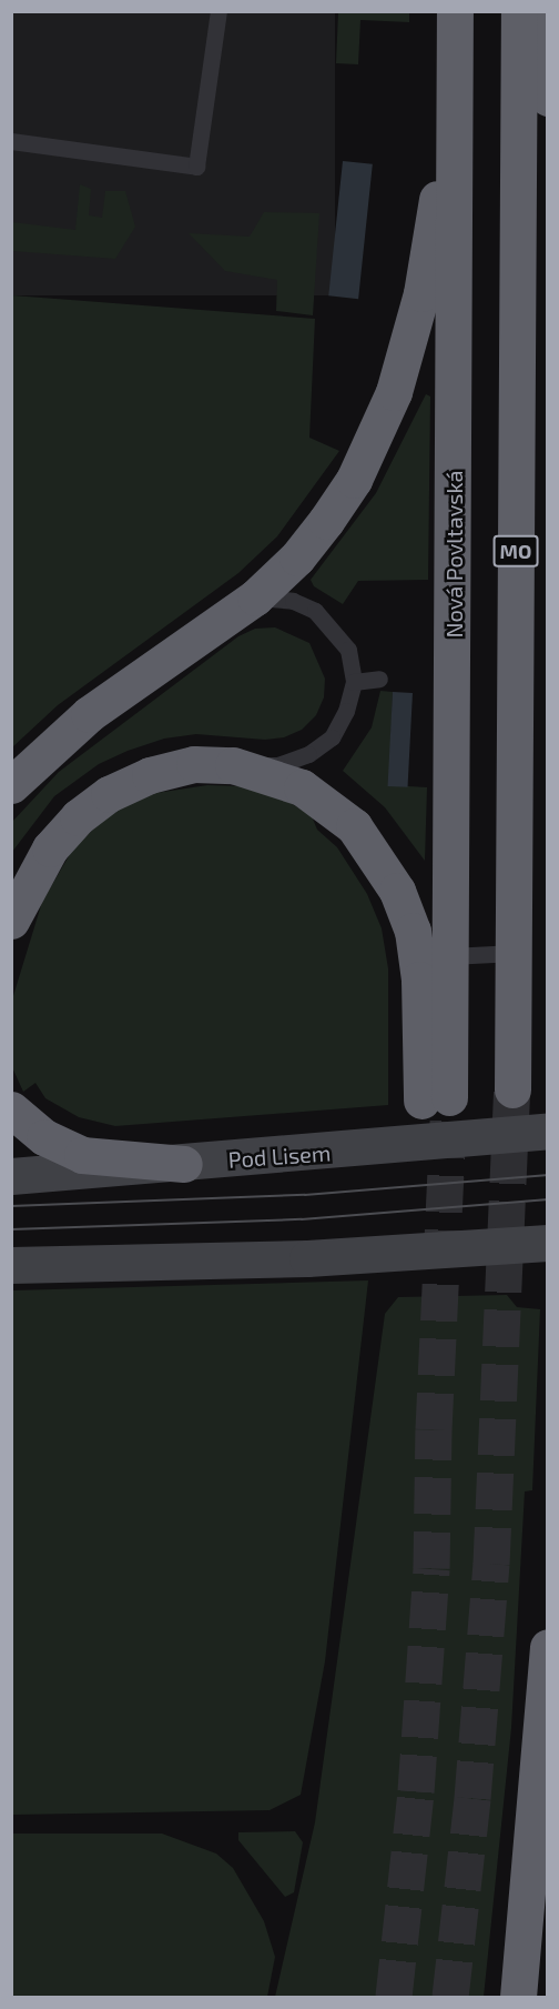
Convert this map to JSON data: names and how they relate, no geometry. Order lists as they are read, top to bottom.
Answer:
{
  "streets": {
    "highway": ["MO", "Nová Povltavská"],
    "main road": ["Pod Lisem"]
  }
}
